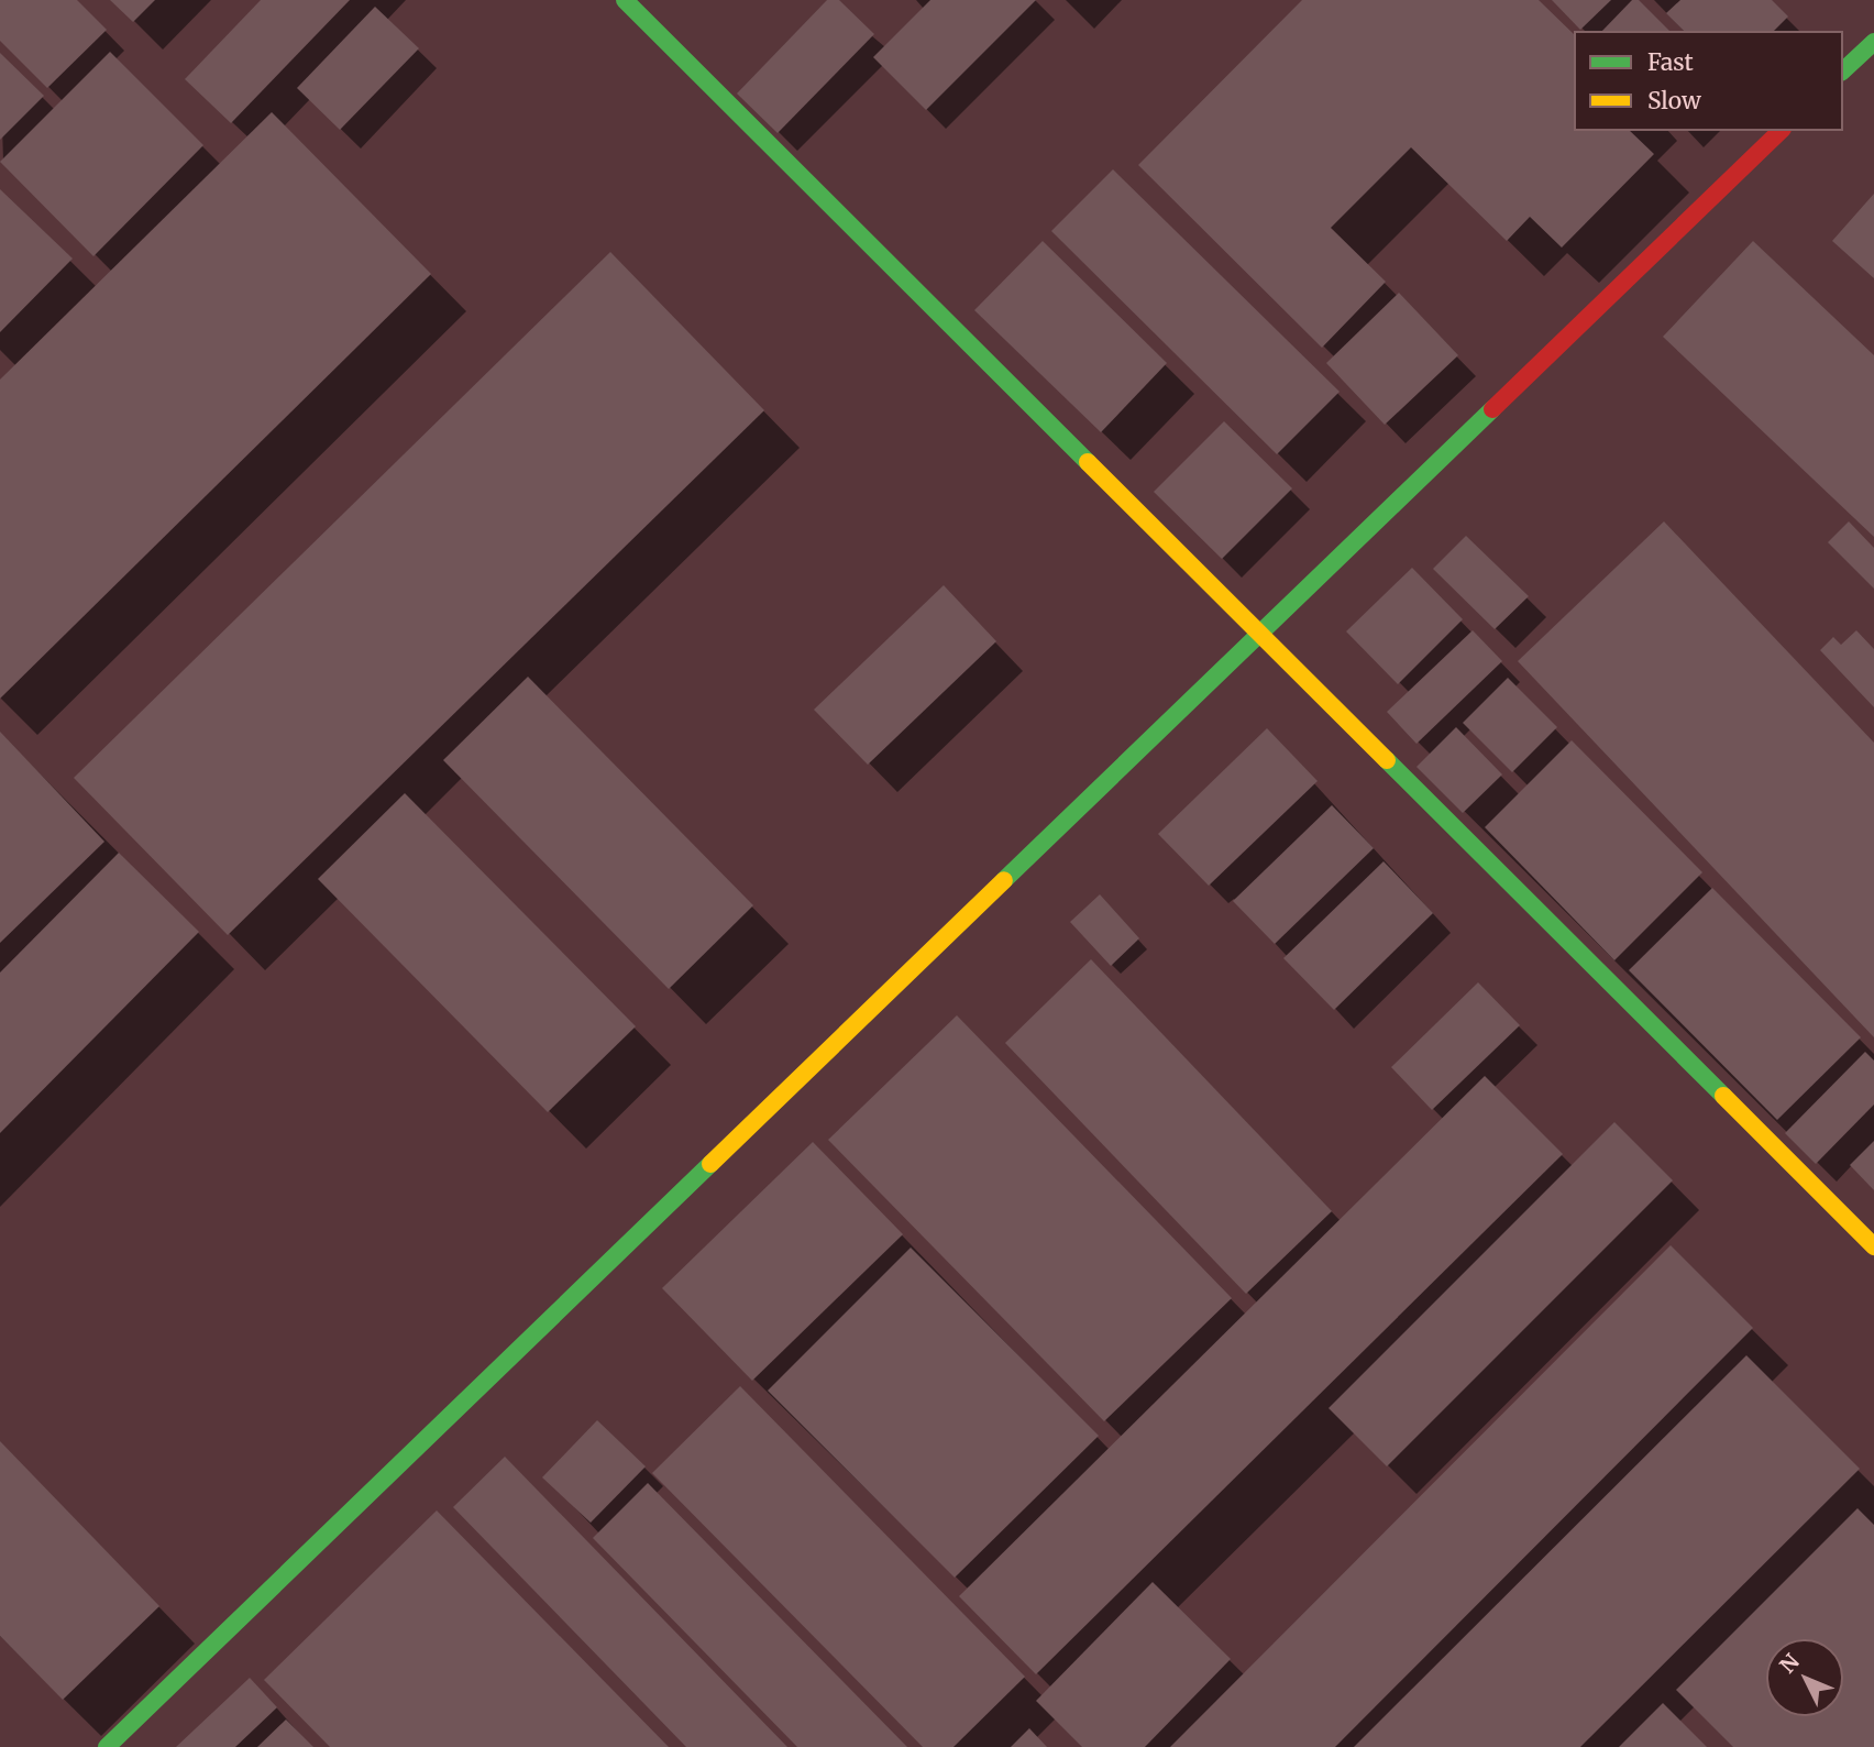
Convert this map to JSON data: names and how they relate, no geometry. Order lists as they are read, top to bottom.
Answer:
{
  "legend": ["Fast", "Slow"],
  "north": "top left"
}
